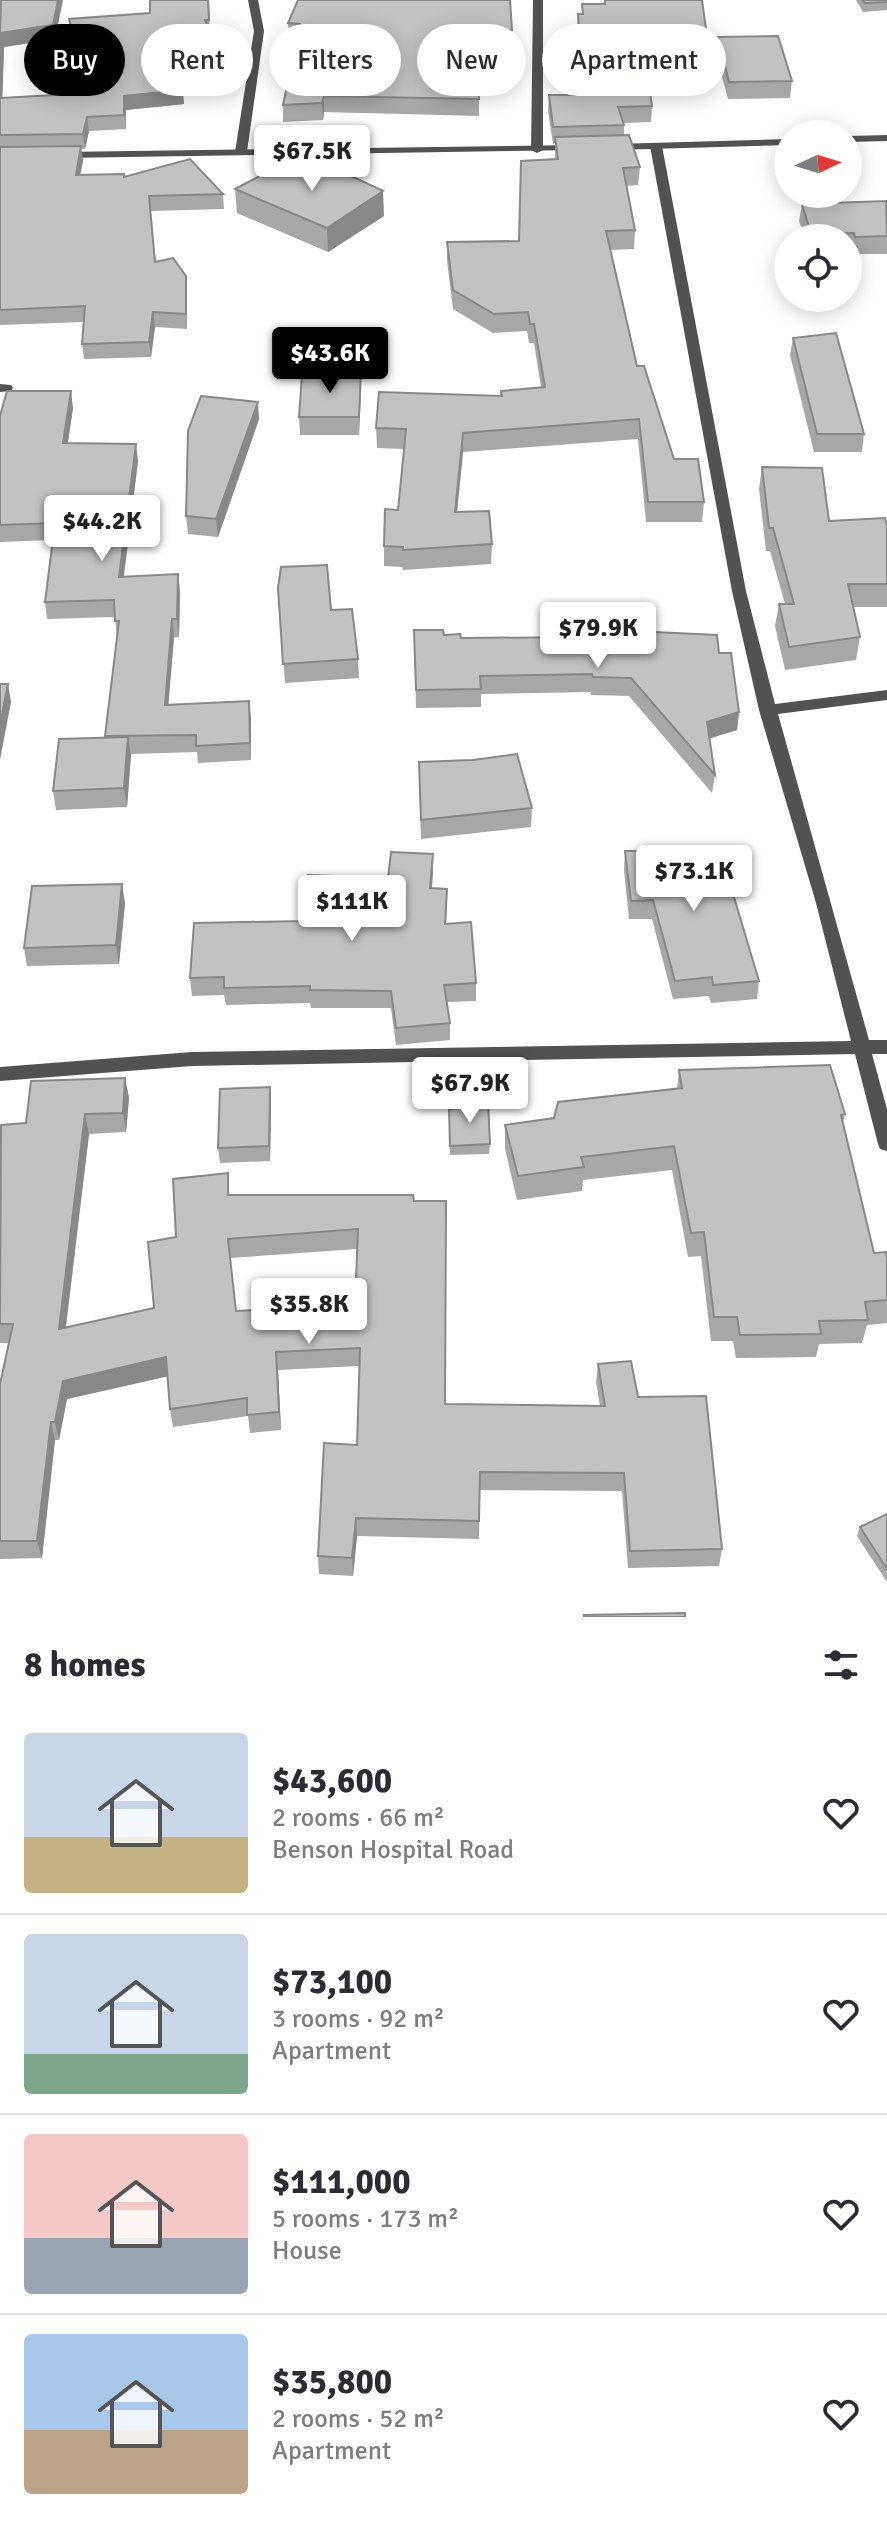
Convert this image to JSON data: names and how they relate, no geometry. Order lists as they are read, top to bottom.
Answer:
{
  "north": "right",
  "page": {
    "chip": [
      "Buy",
      "Rent",
      "Filters",
      "New",
      "Apartment"
    ],
    "price": [
      "$67.5K",
      "$43.6K",
      "$44.2K",
      "$79.9K",
      "$73.1K",
      "$111K",
      "$67.9K",
      "$35.8K"
    ],
    "heading": "8 homes",
    "list": [
      {
        "name": "$43,600",
        "note": "2 rooms · 66 m² · Benson Hospital Road"
      },
      {
        "name": "$73,100",
        "note": "3 rooms · 92 m² · Apartment"
      },
      {
        "name": "$111,000",
        "note": "5 rooms · 173 m² · House"
      },
      {
        "name": "$35,800",
        "note": "2 rooms · 52 m² · Apartment"
      }
    ]
  }
}
